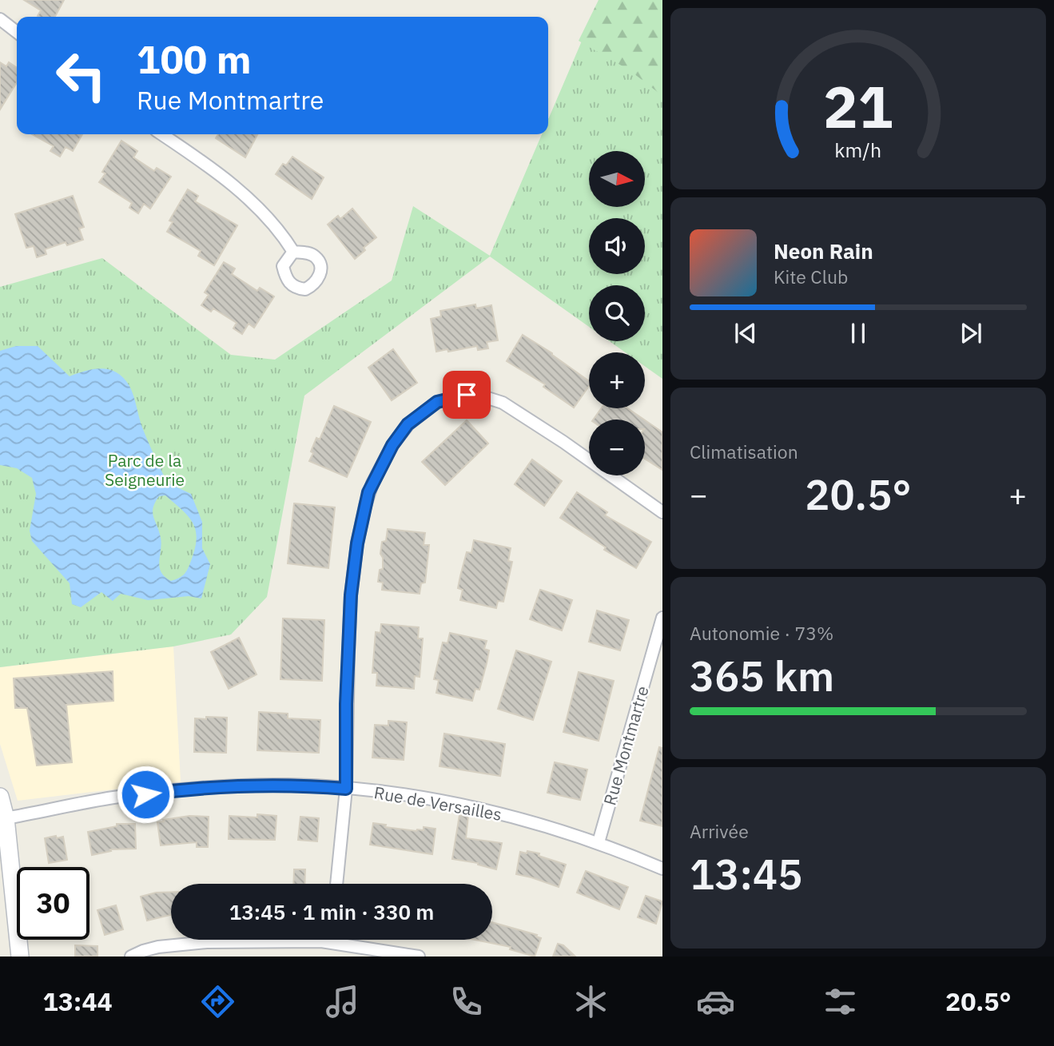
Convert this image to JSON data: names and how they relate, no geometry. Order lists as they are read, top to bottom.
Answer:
{
  "streets": {
    "street": ["Rue Montmartre", "Rue de Versailles"]
  },
  "crossings": [
    ["Rue Montmartre", "Rue de Versailles"]
  ],
  "parks": ["Parc de la Seigneurie"],
  "north": "right",
  "page": {
    "turn": ["100 m", "Rue Montmartre"],
    "map_buttons": ["+", "−"],
    "song": ["Neon Rain", "Kite Club"],
    "tile": [
      "Climatisation",
      ["Autonomie · 73%", "365 km"],
      ["Arrivée", "13:45"]
    ],
    "heat": ["−", "20.5°", "+"],
    "limit": "30",
    "trip": "13:45 · 1 min · 330 m",
    "tabs": ["13:44", "20.5°"],
    "gauge": ["21", "km/h"]
  }
}
